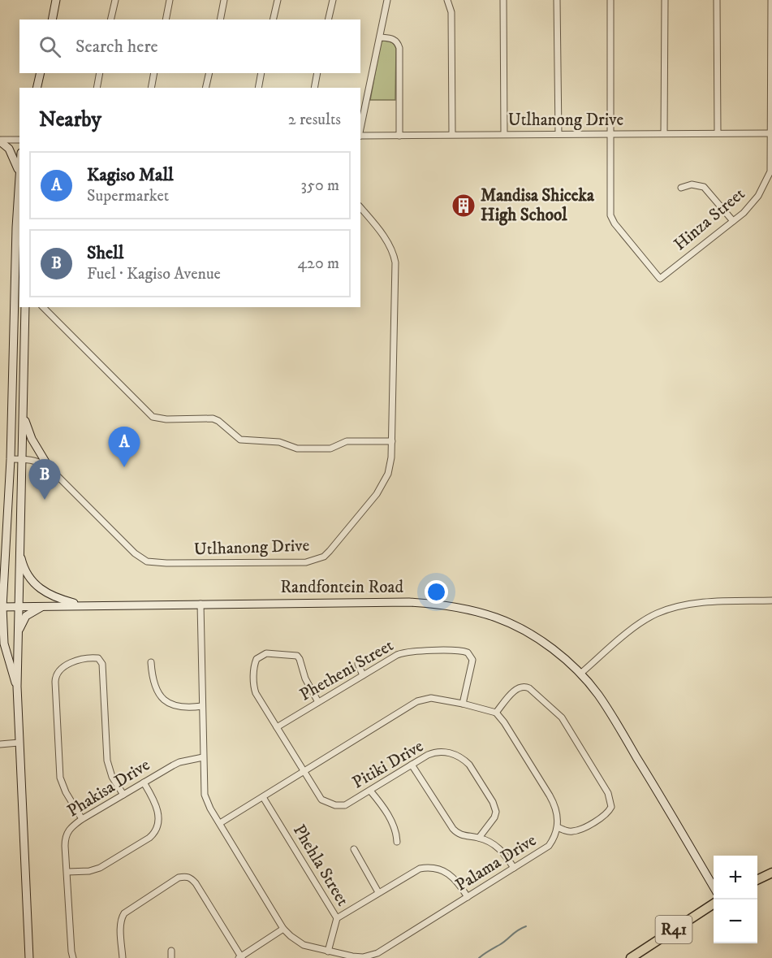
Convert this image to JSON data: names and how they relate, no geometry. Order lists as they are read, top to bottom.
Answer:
{
  "streets": {
    "main road": ["R41"],
    "street": [
      "Utlhanong Drive",
      "Hinza Street",
      "Randfontein Road",
      "Phetheni Street",
      "Pitiki Drive",
      "Phakisa Drive",
      "Palama Drive",
      "Phehla Street"
    ]
  },
  "crossings": [
    ["Utlhanong Drive", "Hinza Street"],
    ["Randfontein Road", "Palama Drive"],
    ["Phakisa Drive", "Palama Drive"],
    ["Palama Drive", "Phehla Street"]
  ],
  "places": {
    "building": ["Mandisa Shiceka High School"]
  },
  "page": {
    "search": "Search here",
    "heading": ["Nearby", "2 results"],
    "list": [
      {
        "mark": "A",
        "name": "Kagiso Mall",
        "note": "Supermarket",
        "value": "350 m"
      },
      {
        "mark": "B",
        "name": "Shell",
        "note": "Fuel · Kagiso Avenue",
        "value": "420 m"
      }
    ],
    "pins": ["A", "B"],
    "map_buttons": ["+", "−"]
  }
}
